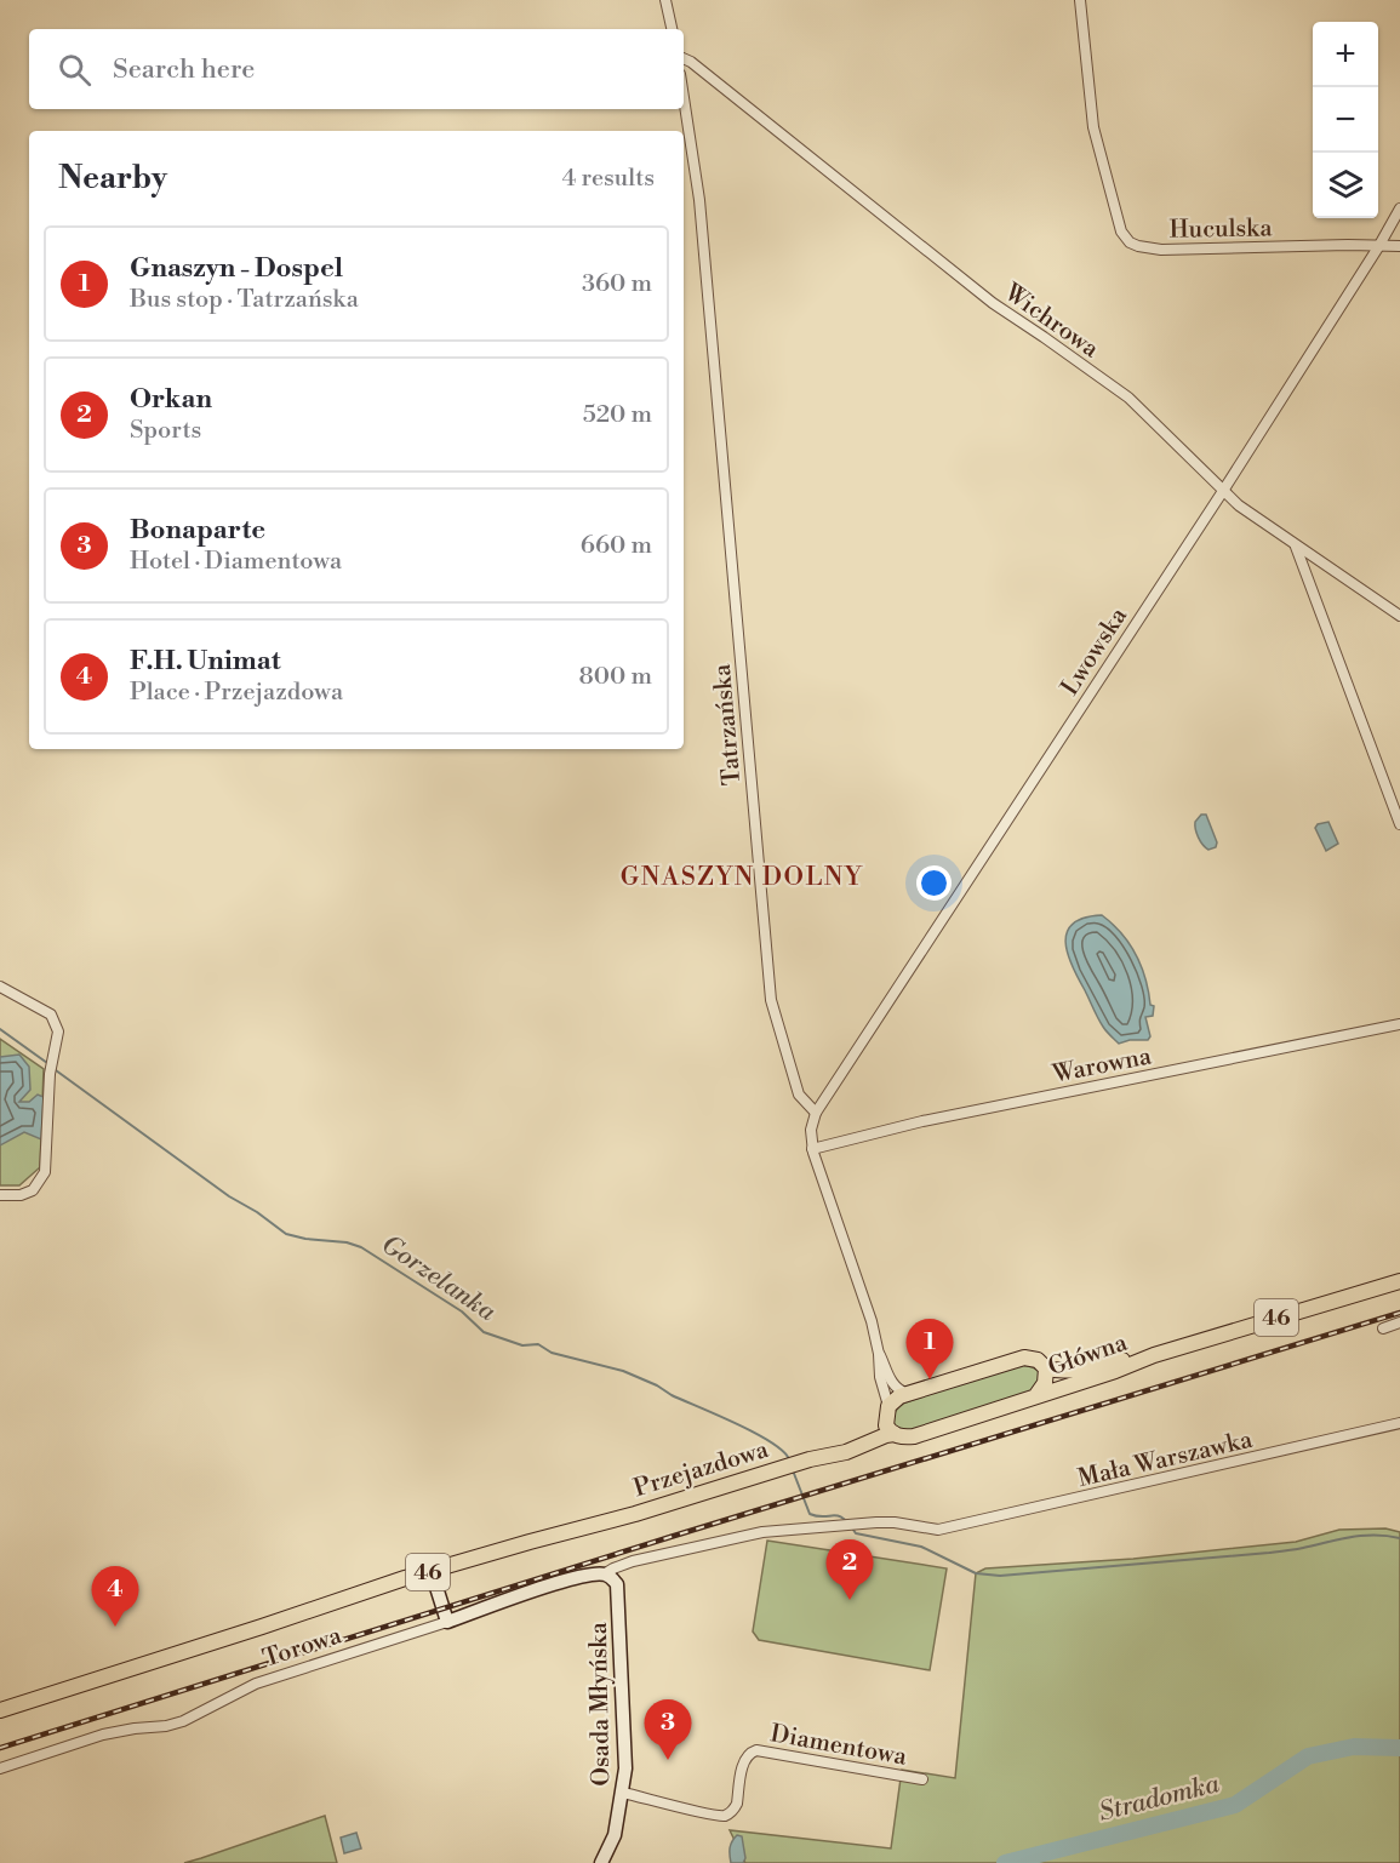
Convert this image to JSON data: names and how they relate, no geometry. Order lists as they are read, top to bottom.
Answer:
{
  "streets": {
    "main road": ["46", "Główna", "Przejazdowa"],
    "street": [
      "Huculska",
      "Wichrowa",
      "Lwowska",
      "Tatrzańska",
      "Warowna",
      "Mała Warszawka",
      "Torowa",
      "Osada Młyńska",
      "Diamentowa"
    ]
  },
  "crossings": [
    ["Huculska", "Lwowska"],
    ["Wichrowa", "Lwowska"],
    ["Lwowska", "Tatrzańska"],
    ["46", "Główna"],
    ["46", "Przejazdowa"],
    ["Mała Warszawka", "Torowa"],
    ["Mała Warszawka", "Osada Młyńska"],
    ["Torowa", "Osada Młyńska"],
    ["Osada Młyńska", "Diamentowa"]
  ],
  "districts": ["GNASZYN DOLNY"],
  "water": ["Gorzelanka", "Stradomka"],
  "page": {
    "map_buttons": ["+", "−"],
    "search": "Search here",
    "heading": ["Nearby", "4 results"],
    "list": [
      {
        "mark": "1",
        "name": "Gnaszyn - Dospel",
        "note": "Bus stop · Tatrzańska",
        "value": "360 m"
      },
      {
        "mark": "2",
        "name": "Orkan",
        "note": "Sports",
        "value": "520 m"
      },
      {
        "mark": "3",
        "name": "Bonaparte",
        "note": "Hotel · Diamentowa",
        "value": "660 m"
      },
      {
        "mark": "4",
        "name": "F.H. Unimat",
        "note": "Place · Przejazdowa",
        "value": "800 m"
      }
    ],
    "pins": [
      "1",
      "2",
      "4",
      "3"
    ]
  }
}
